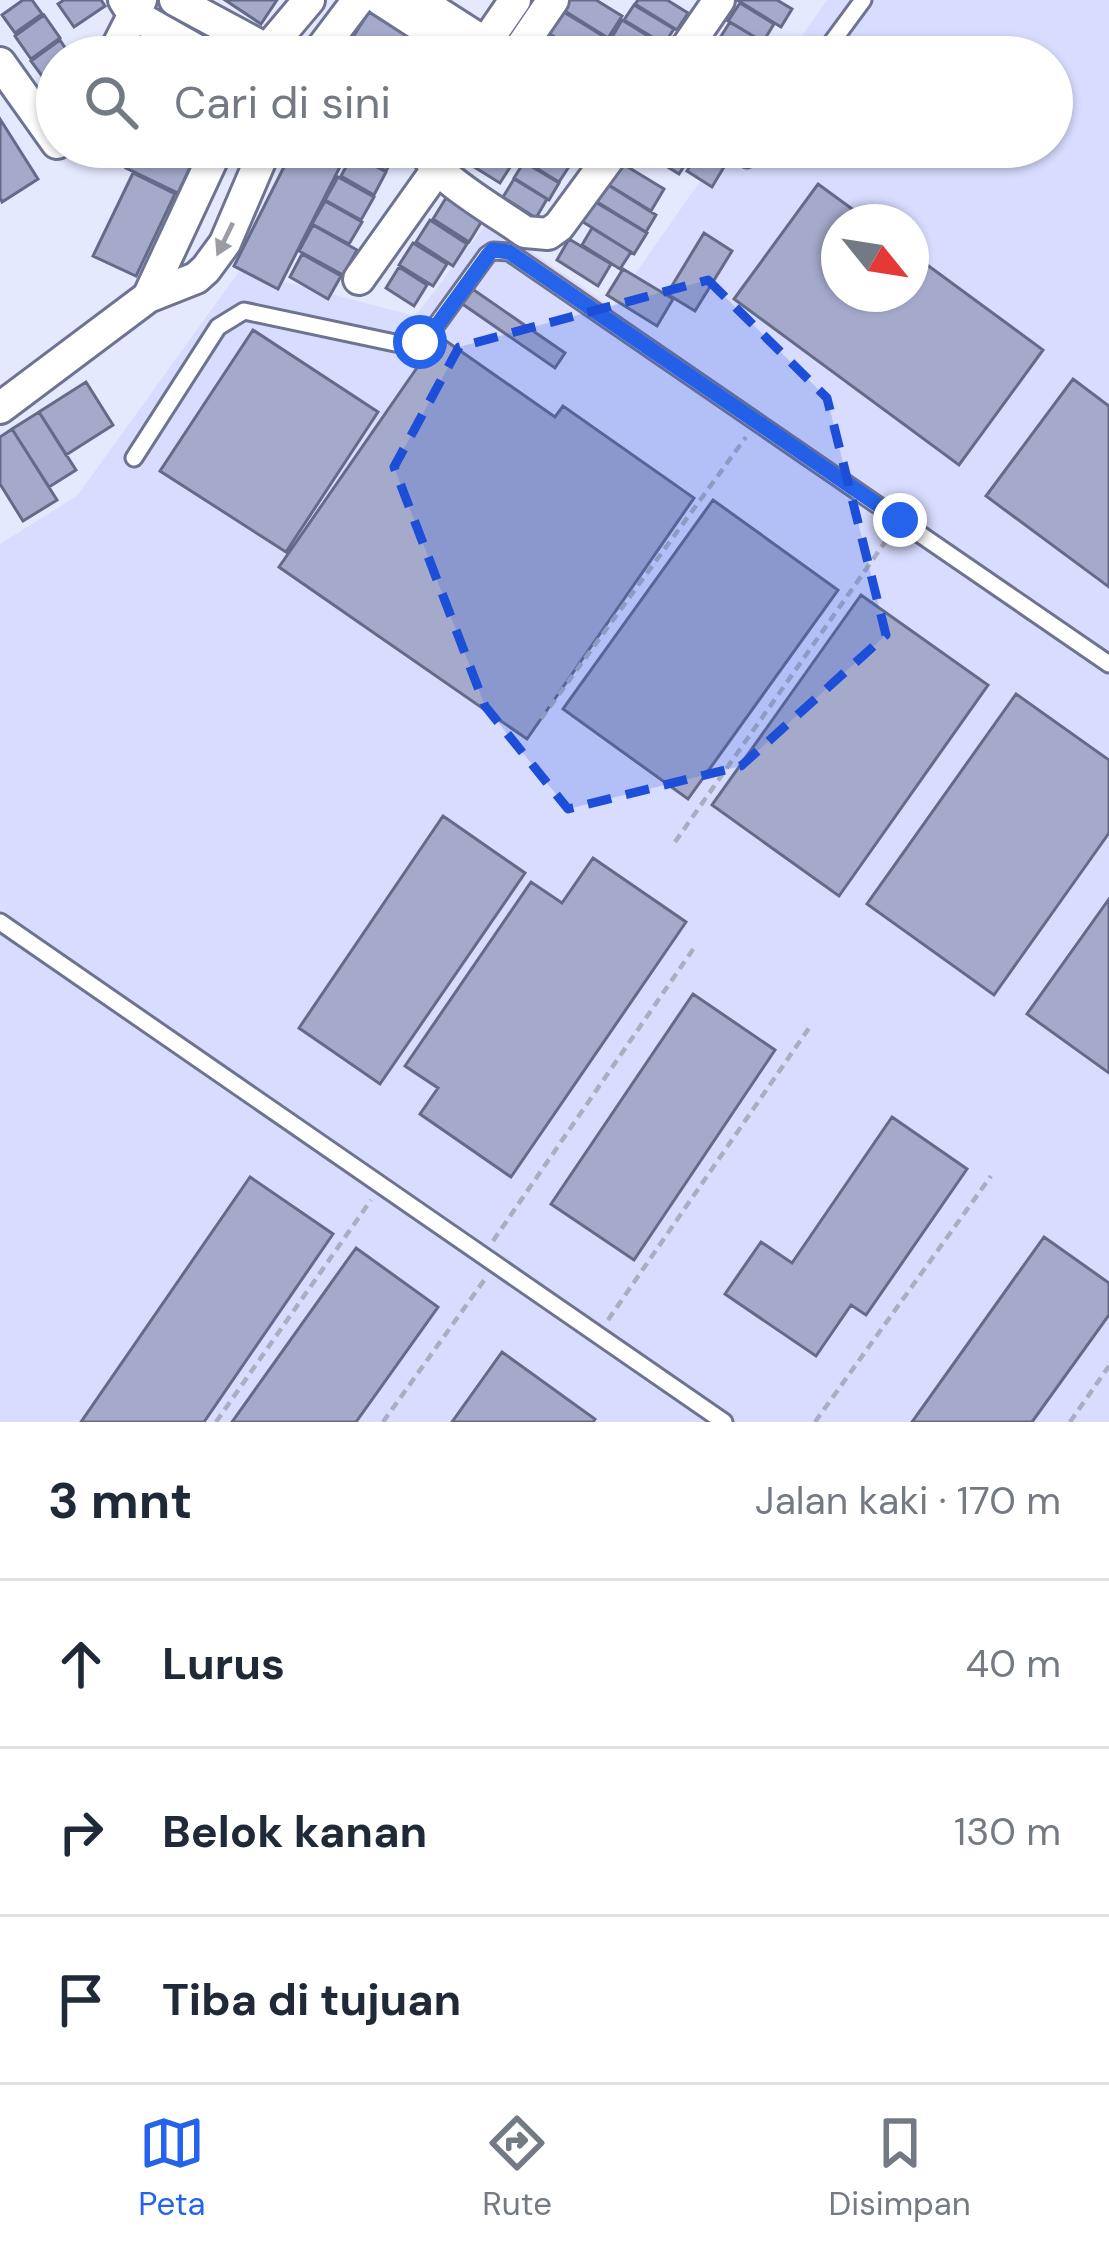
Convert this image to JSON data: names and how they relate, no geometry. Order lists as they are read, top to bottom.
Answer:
{
  "north": "bottom right",
  "page": {
    "search": "Cari di sini",
    "heading": ["3 mnt", "Jalan kaki · 170 m"],
    "list": [
      ["Lurus", "40 m"],
      ["Belok kanan", "130 m"],
      "Tiba di tujuan"
    ],
    "nav": ["Peta", "Rute", "Disimpan"]
  }
}
